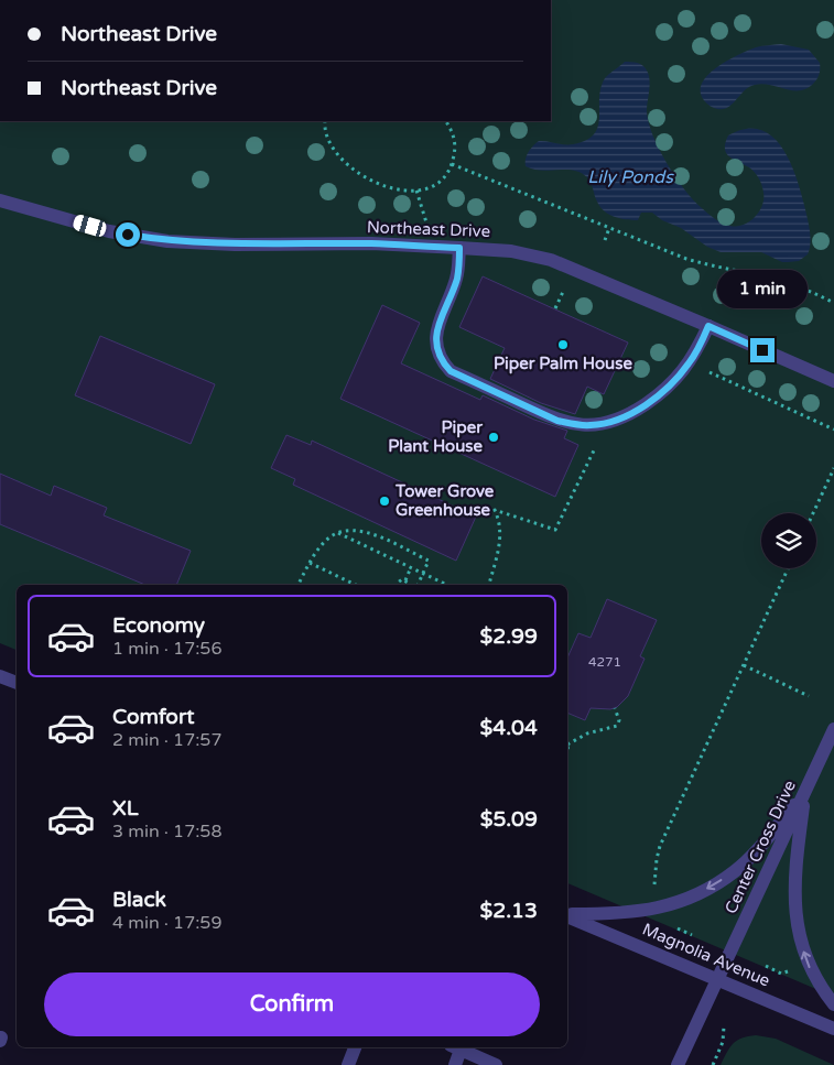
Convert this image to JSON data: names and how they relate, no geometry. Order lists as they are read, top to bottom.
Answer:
{
  "streets": {
    "street": ["Northeast Drive", "Center Cross Drive", "Magnolia Avenue"]
  },
  "crossings": [
    ["Center Cross Drive", "Magnolia Avenue"]
  ],
  "water": ["Lily Ponds"],
  "places": ["Piper Palm House", "Piper Plant House", "Tower Grove Greenhouse"],
  "house_numbers": ["4271"],
  "page": {
    "banner": ["Northeast Drive", "Northeast Drive"],
    "bubble": "1 min",
    "list": [
      {
        "name": "Economy",
        "note": "1 min · 17:56",
        "value": "$2.99"
      },
      {
        "name": "Comfort",
        "note": "2 min · 17:57",
        "value": "$4.04"
      },
      {
        "name": "XL",
        "note": "3 min · 17:58",
        "value": "$5.09"
      },
      {
        "name": "Black",
        "note": "4 min · 17:59",
        "value": "$2.13"
      }
    ],
    "buttons": "Confirm"
  }
}
